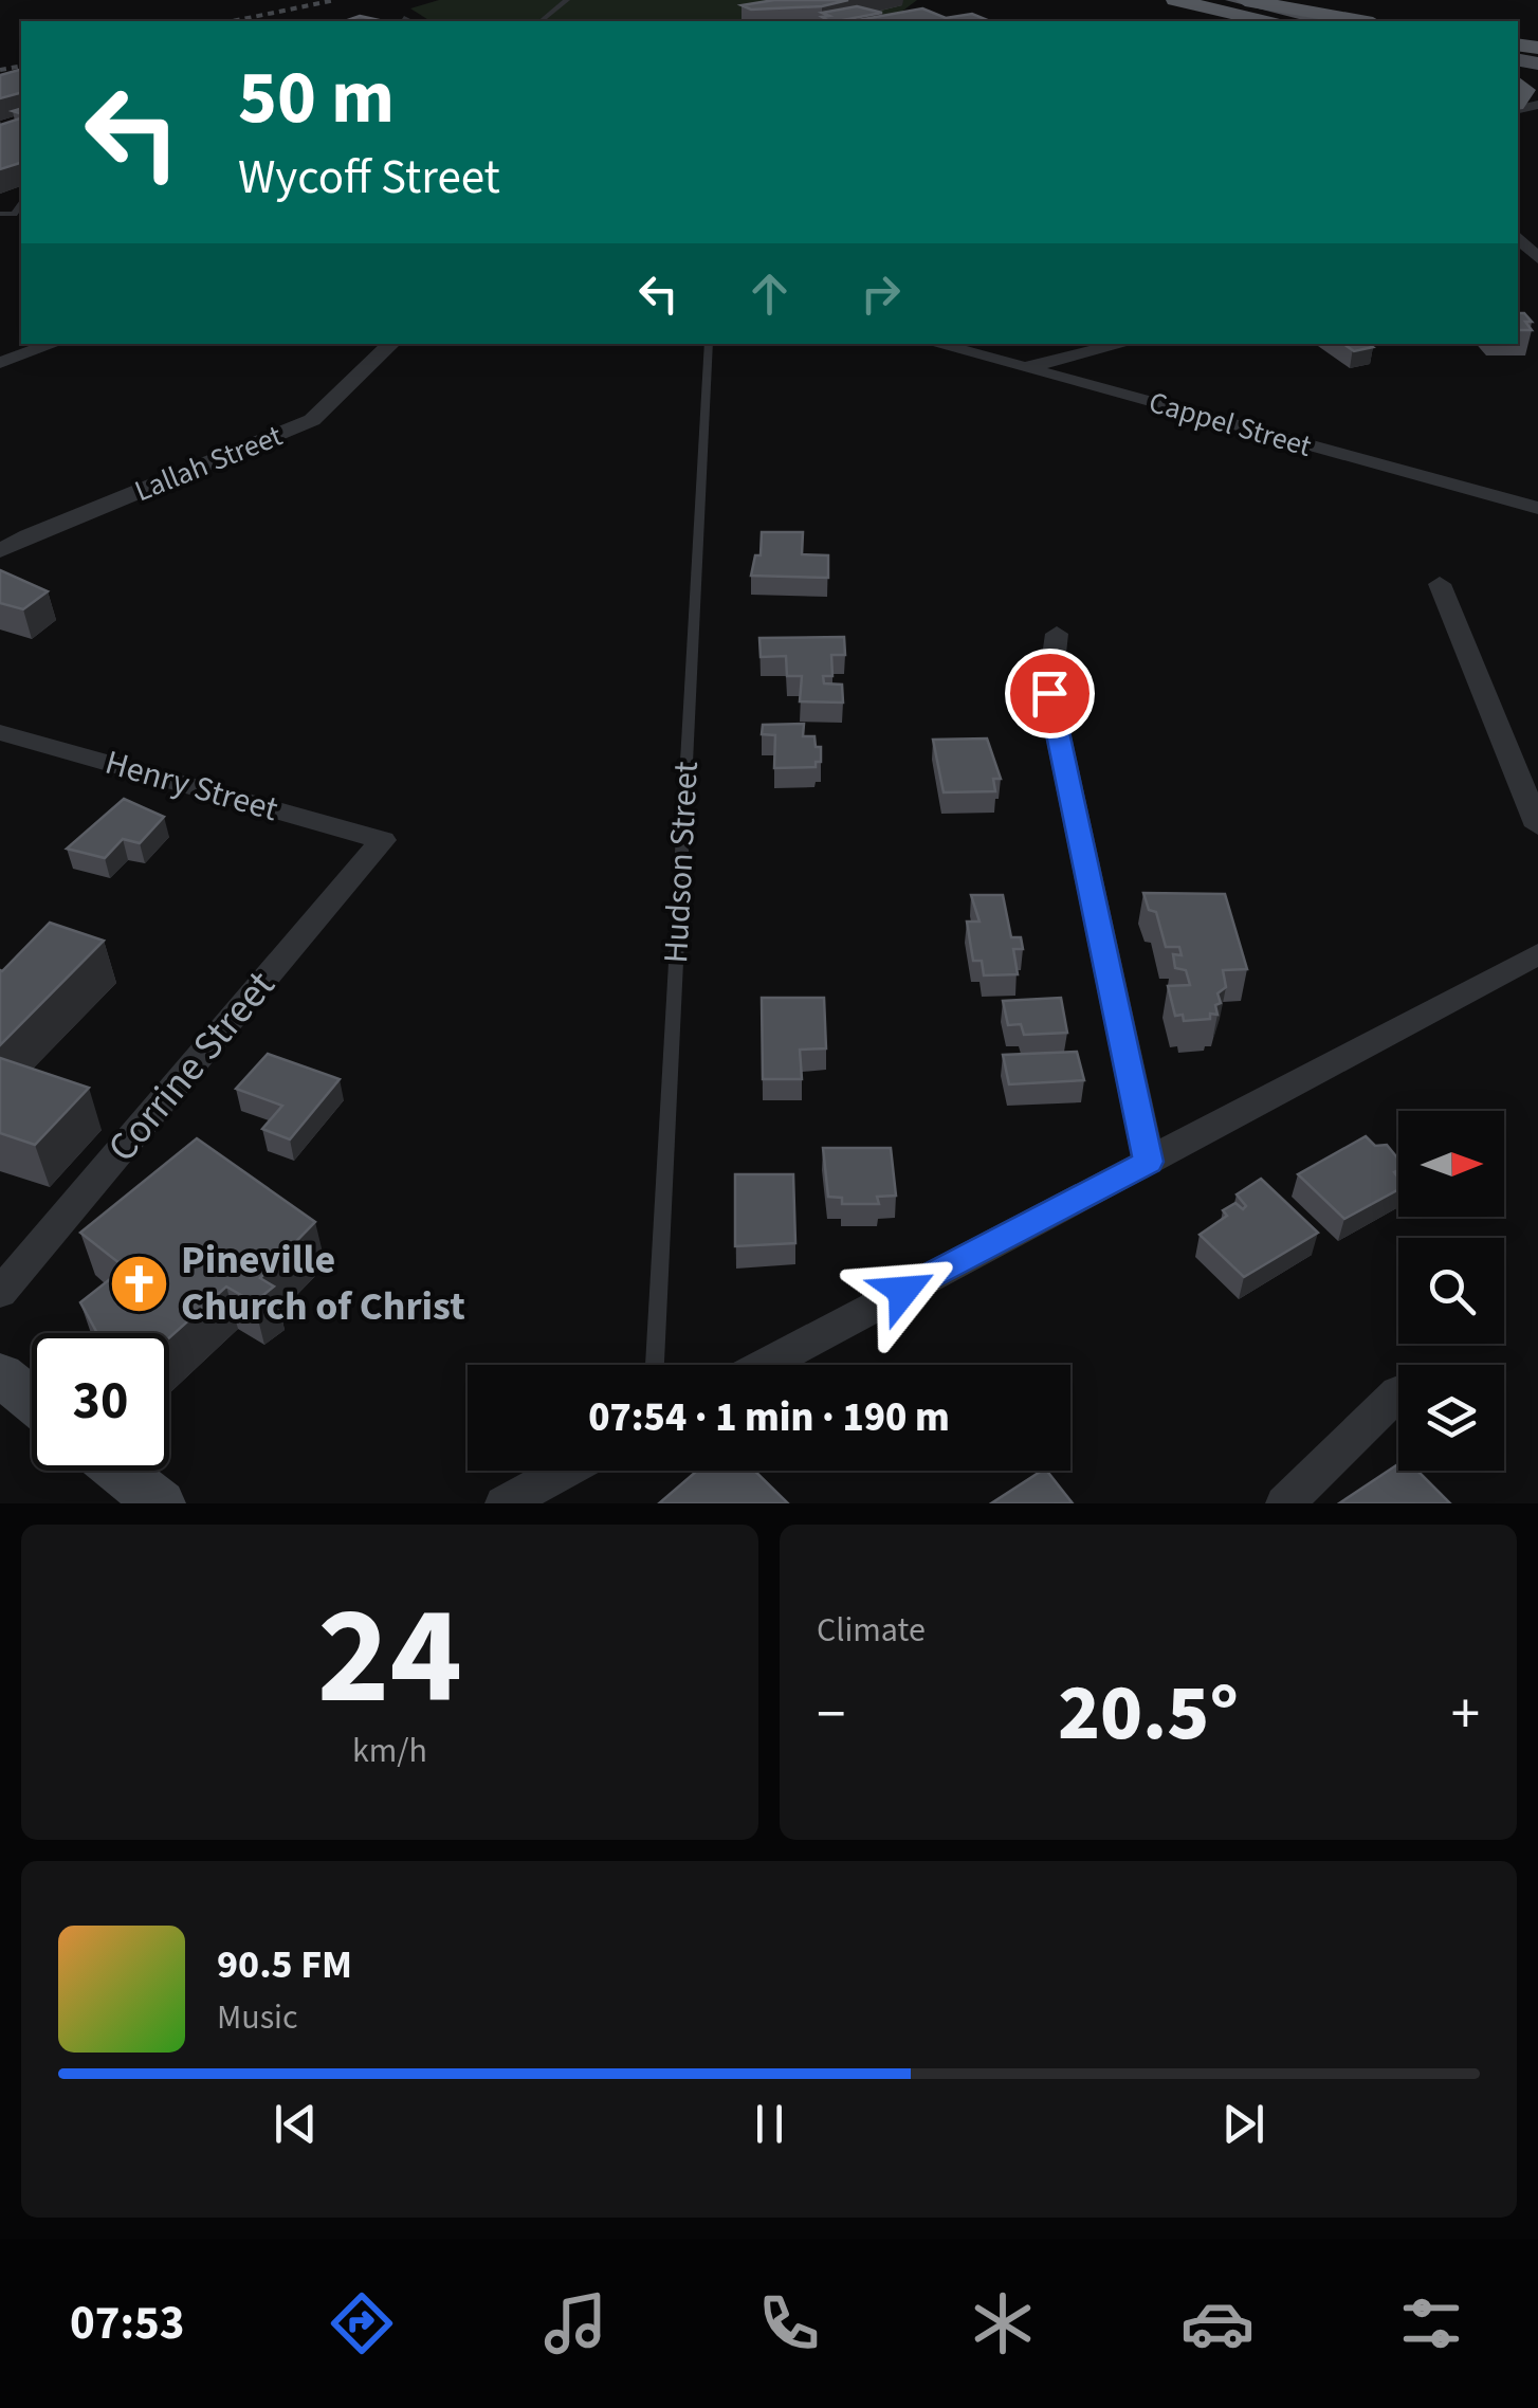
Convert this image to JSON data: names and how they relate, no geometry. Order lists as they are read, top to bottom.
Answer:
{
  "streets": {
    "street": [
      "Cappel Street",
      "Lallah Street",
      "Henry Street",
      "Corrine Street"
    ],
    "lane": ["Hudson Street"]
  },
  "crossings": [
    ["Henry Street", "Corrine Street"]
  ],
  "places": {
    "church": ["Pineville Church of Christ"]
  },
  "north": "right",
  "page": {
    "turn": ["50 m", "Wycoff Street"],
    "limit": "30",
    "trip": "07:54 · 1 min · 190 m",
    "tile": [
      ["24", "km/h"],
      "Climate"
    ],
    "heat": ["−", "20.5°", "+"],
    "song": ["90.5 FM", "Music"],
    "tabs": "07:53"
  }
}
